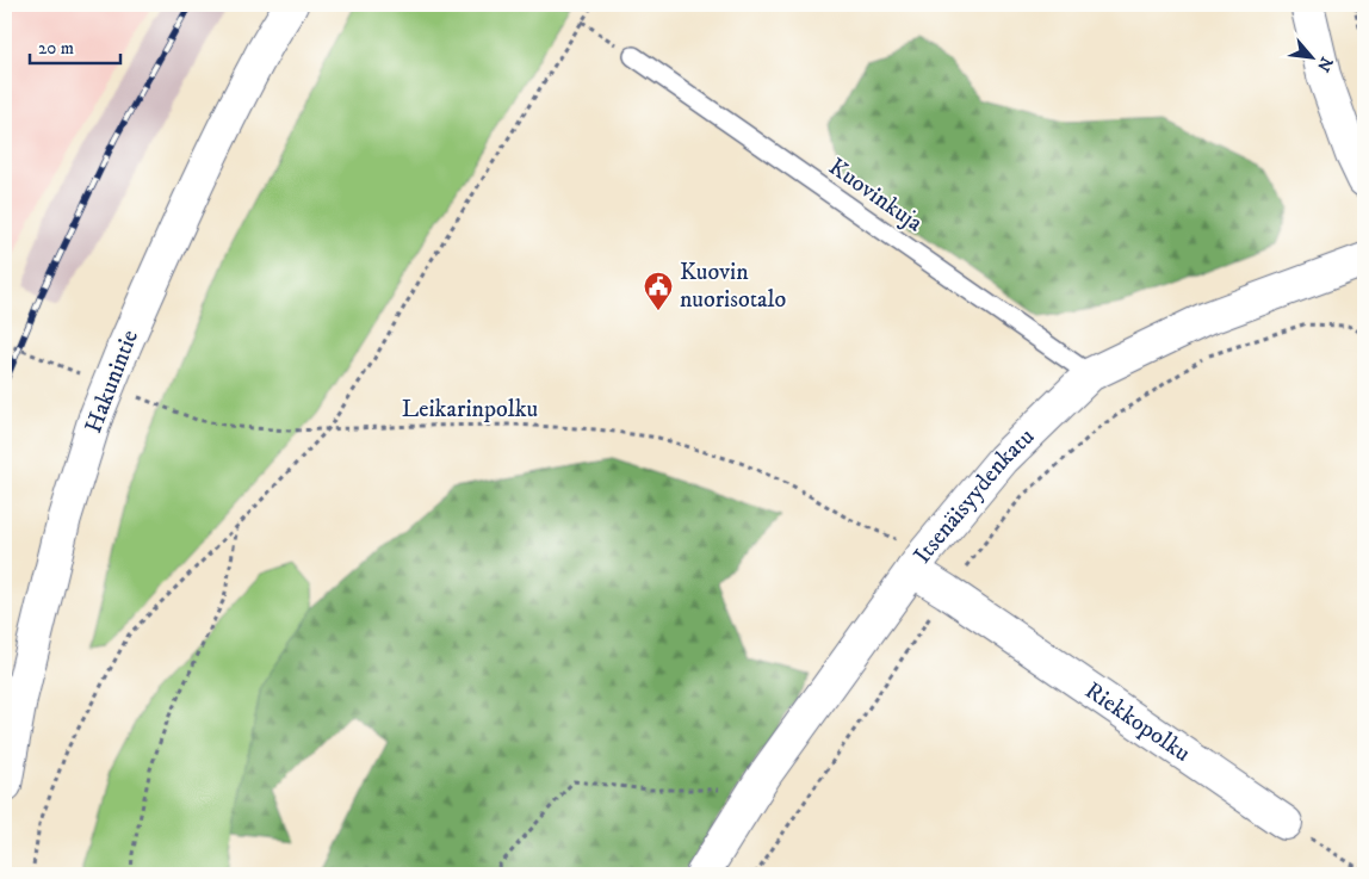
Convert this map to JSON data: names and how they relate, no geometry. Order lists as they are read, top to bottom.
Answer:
{
  "streets": {
    "main road": ["Hakunintie", "Itsenäisyydenkatu", "Riekkopolku"],
    "lane": ["Kuovinkuja"],
    "path": ["Leikarinpolku"]
  },
  "crossings": [
    ["Kuovinkuja", "Itsenäisyydenkatu"],
    ["Leikarinpolku", "Itsenäisyydenkatu"],
    ["Leikarinpolku", "Riekkopolku"],
    ["Itsenäisyydenkatu", "Riekkopolku"]
  ],
  "places": {
    "public building": ["Kuovin nuorisotalo"]
  },
  "scale_bar": "20 m",
  "north": "bottom right"
}
